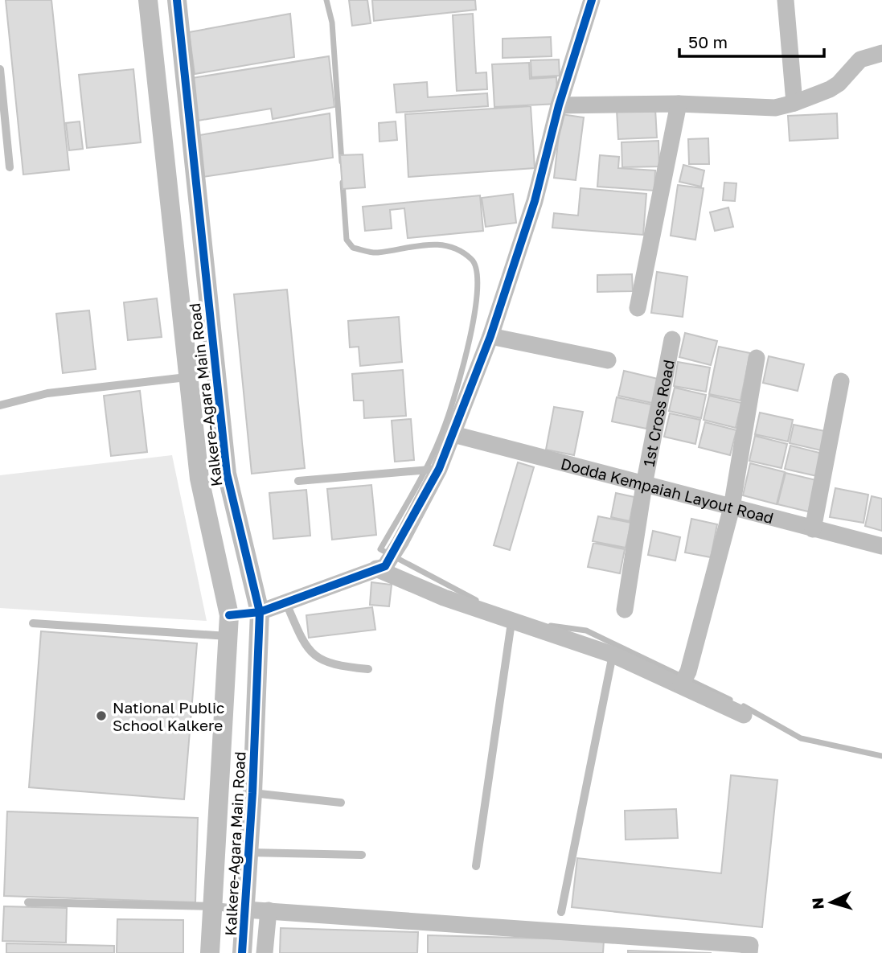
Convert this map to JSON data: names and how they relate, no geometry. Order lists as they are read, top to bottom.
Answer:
{
  "streets": {
    "street": ["Kalkere-Agara Main Road", "1st Cross Road", "Dodda Kempaiah Layout Road"]
  },
  "crossings": [
    ["1st Cross Road", "Dodda Kempaiah Layout Road"]
  ],
  "places": ["National Public School Kalkere"],
  "scale_bar": "50 m",
  "north": "left"
}
